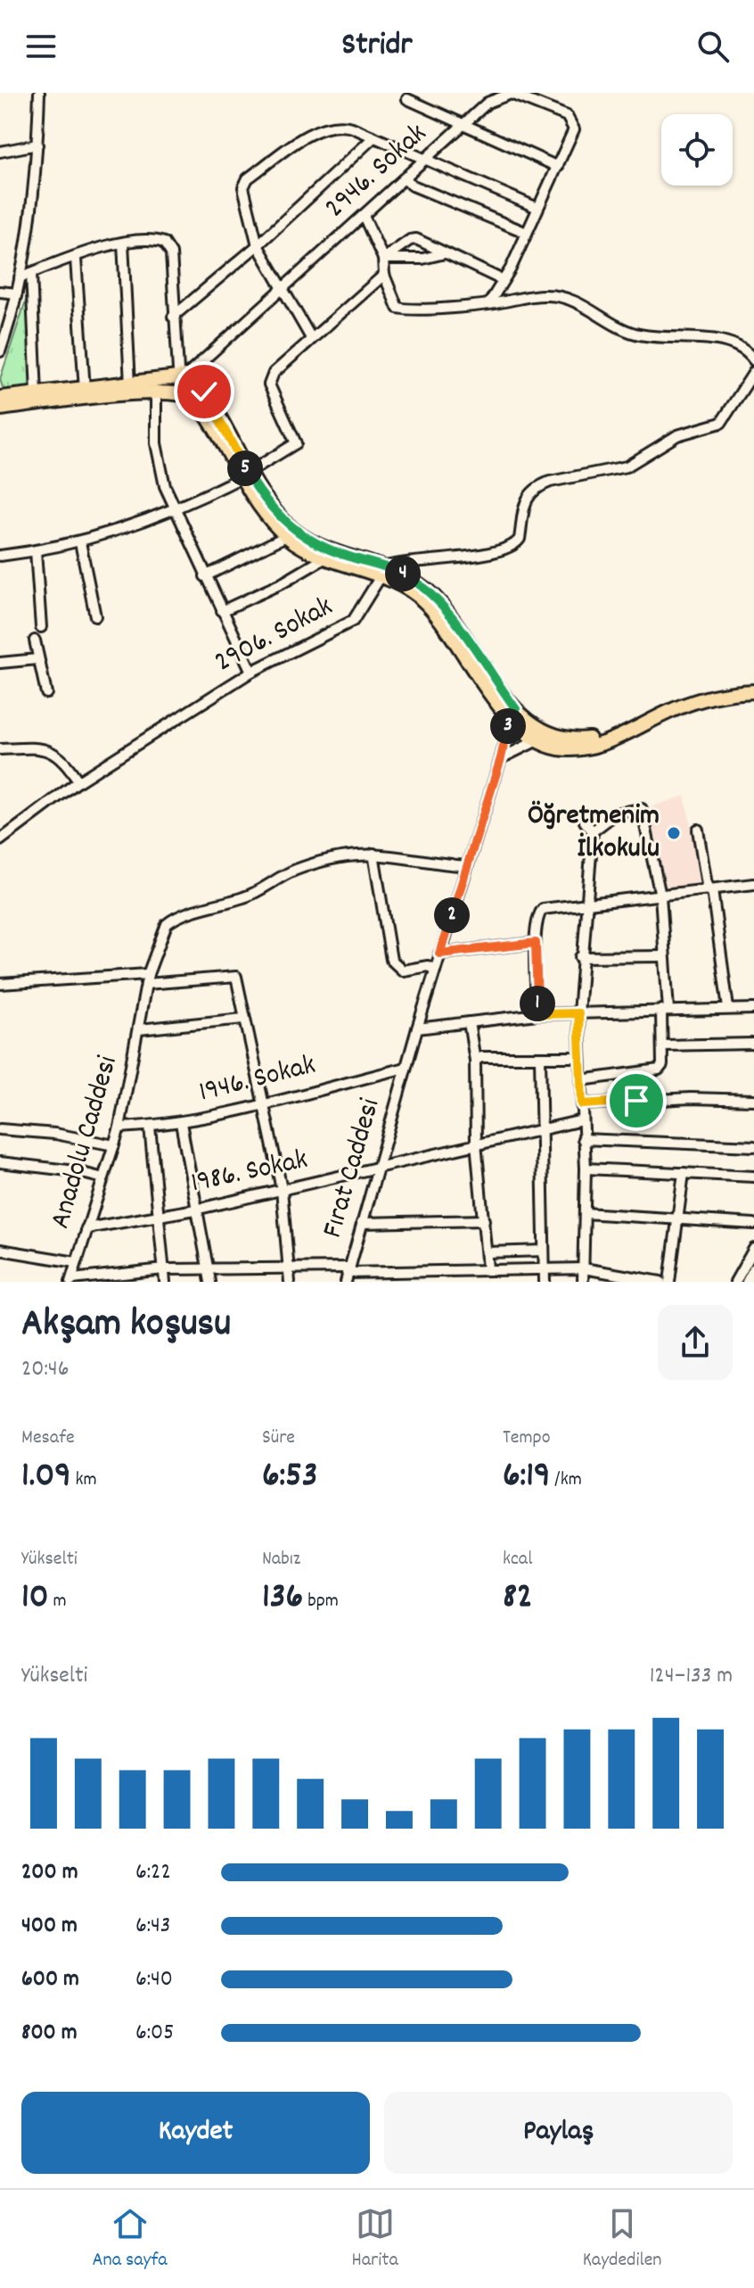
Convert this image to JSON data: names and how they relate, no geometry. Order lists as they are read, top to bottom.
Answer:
{
  "streets": {
    "street": [
      "2946. Sokak",
      "2906. Sokak",
      "1946. Sokak",
      "Anadolu Caddesi",
      "Fırat Caddesi",
      "1986. Sokak"
    ]
  },
  "crossings": [
    ["1946. Sokak", "Anadolu Caddesi"],
    ["1946. Sokak", "Fırat Caddesi"],
    ["Anadolu Caddesi", "Fırat Caddesi"],
    ["Anadolu Caddesi", "1986. Sokak"],
    ["Fırat Caddesi", "1986. Sokak"]
  ],
  "places": ["Öğretmenim İlkokulu"],
  "page": {
    "header": "Stridr",
    "pins": [
      "5",
      "4",
      "3",
      "2",
      "1"
    ],
    "heading": ["Akşam koşusu", "20:46"],
    "stats": [
      ["Mesafe", "1.09 km"],
      ["Süre", "6:53"],
      ["Tempo", "6:19 /km"],
      ["Yükselti", "10 m"],
      ["Nabız", "136 bpm"],
      ["kcal", "82"]
    ],
    "chart": ["Yükselti", "124–133 m"],
    "list": [
      {
        "name": "200 m",
        "note": "6:22"
      },
      {
        "name": "400 m",
        "note": "6:43"
      },
      {
        "name": "600 m",
        "note": "6:40"
      },
      {
        "name": "800 m",
        "note": "6:05"
      }
    ],
    "buttons": ["Kaydet", "Paylaş"],
    "tabs": ["Ana sayfa", "Harita", "Kaydedilen"]
  }
}
